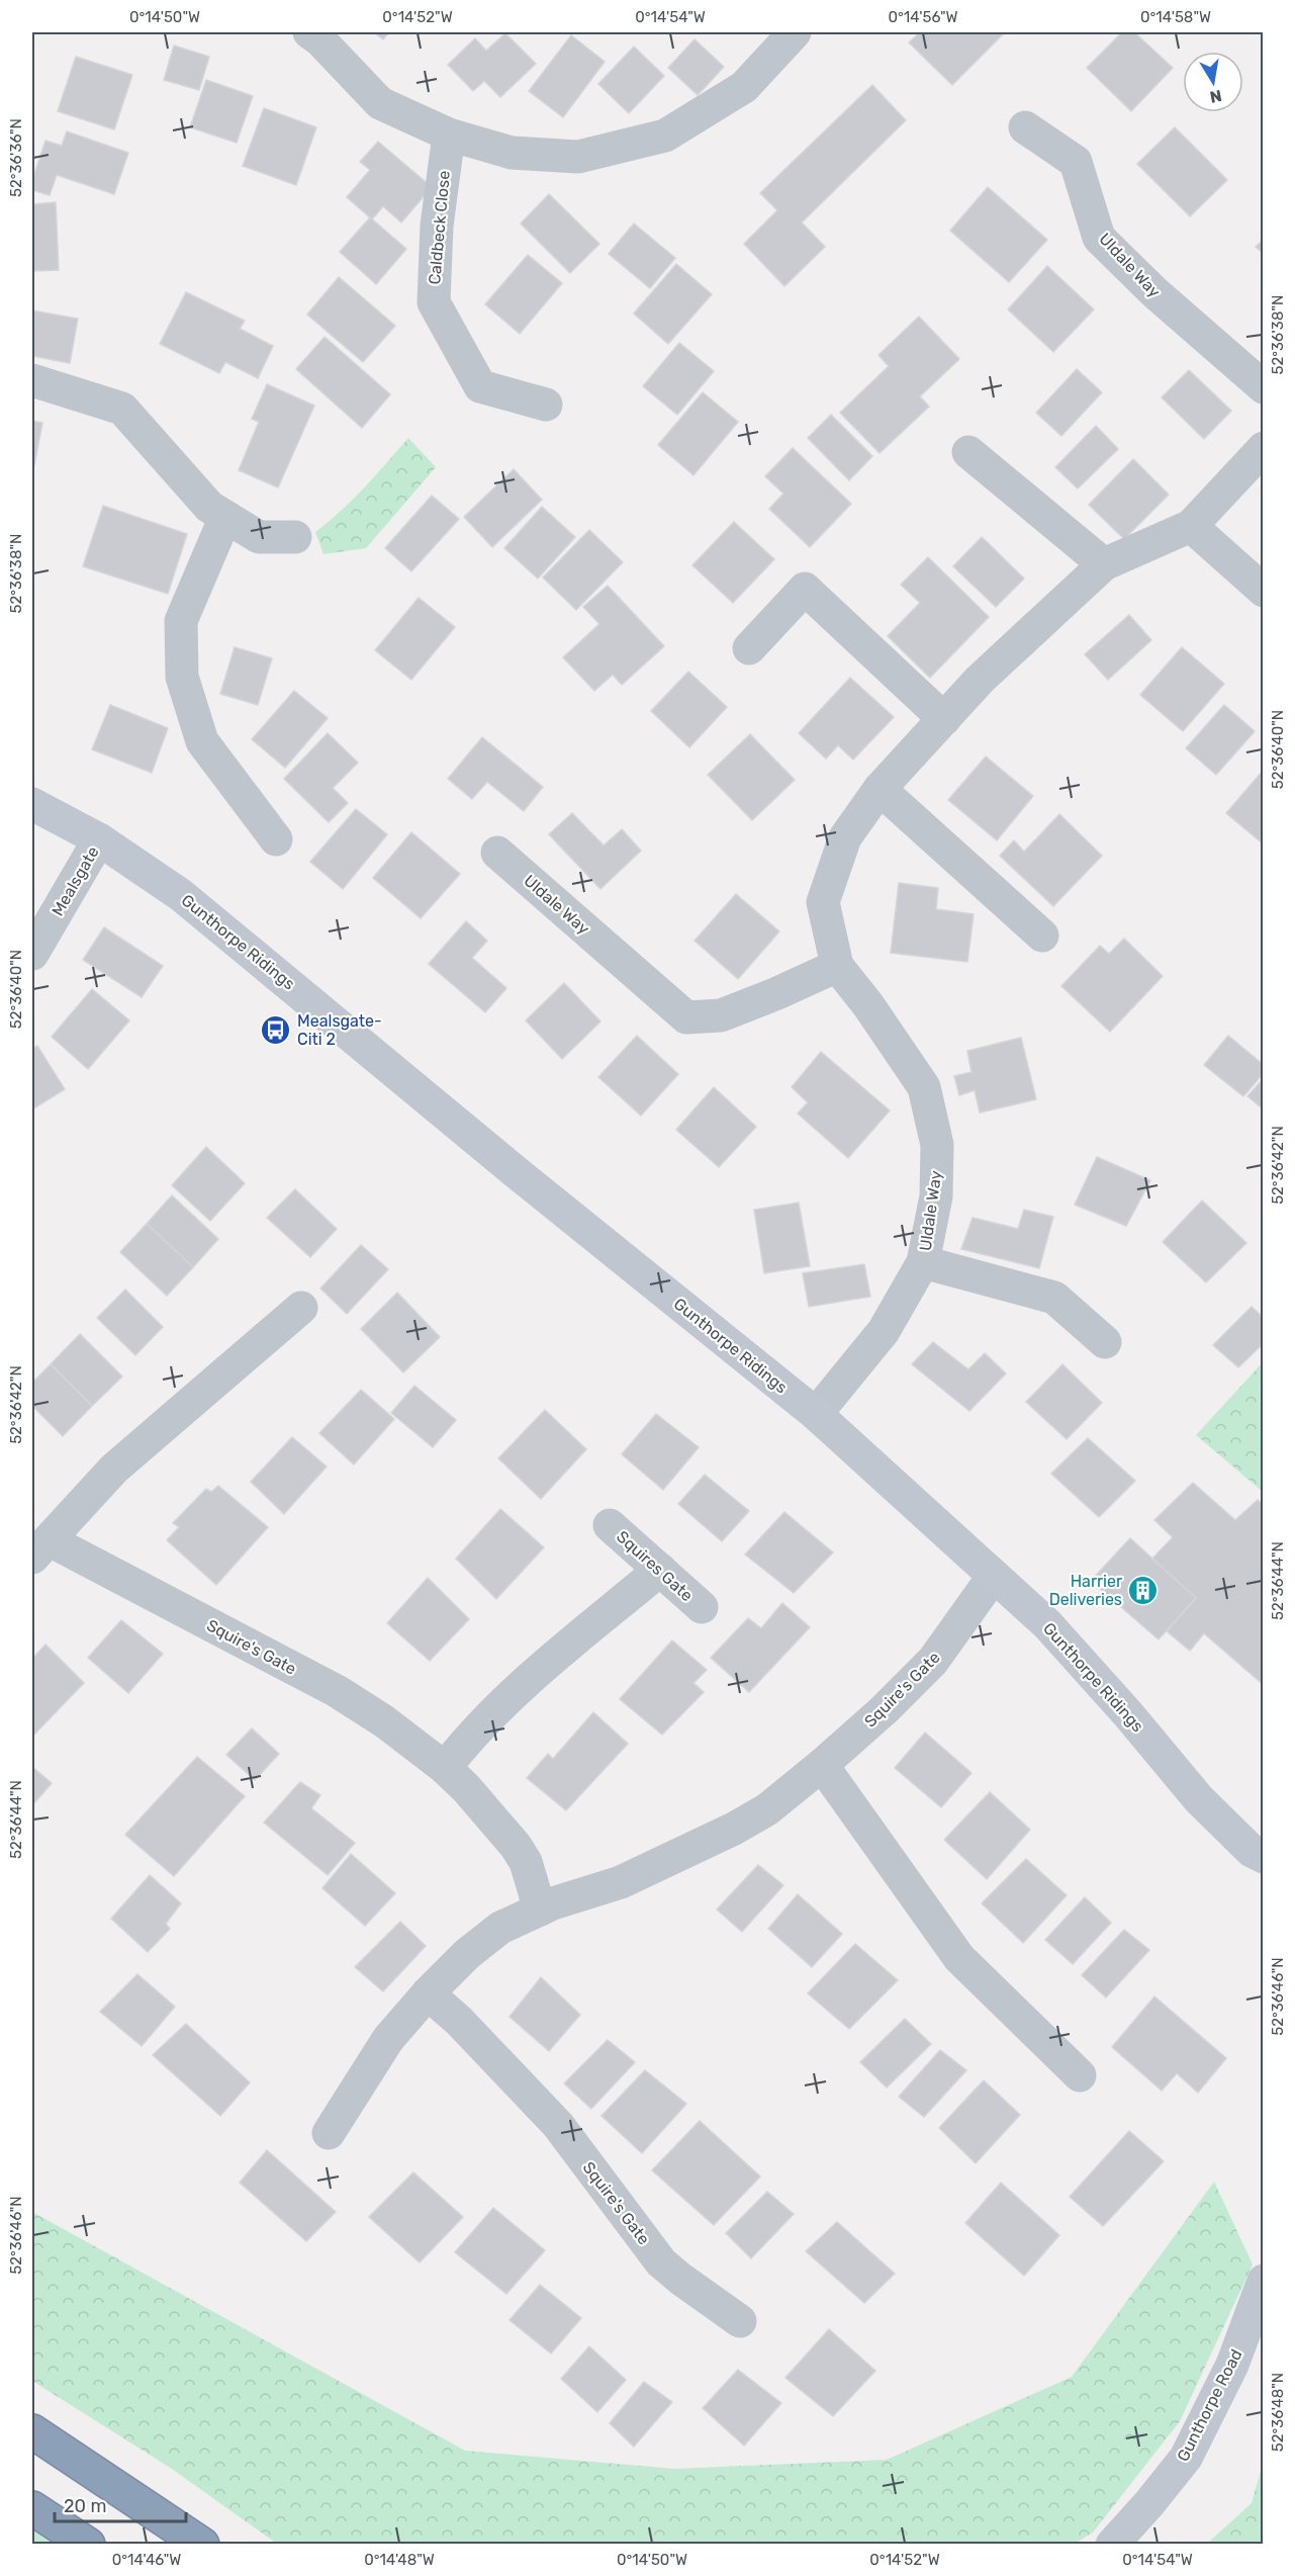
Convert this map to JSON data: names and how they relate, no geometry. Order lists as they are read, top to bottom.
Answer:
{
  "streets": {
    "street": [
      "Caldbeck Close",
      "Uldale Way",
      "Mealsgate",
      "Gunthorpe Ridings",
      "Squires Gate",
      "Squire's Gate",
      "Gunthorpe Road"
    ]
  },
  "crossings": [
    ["Uldale Way", "Gunthorpe Ridings"],
    ["Mealsgate", "Gunthorpe Ridings"],
    ["Gunthorpe Ridings", "Squire's Gate"]
  ],
  "places": {
    "bus stop": ["Mealsgate- Citi 2"],
    "building": ["Harrier Deliveries"]
  },
  "scale_bar": "20 m",
  "north": "bottom",
  "coordinates": [
    "0°14'50\"W",
    "0°14'52\"W",
    "0°14'54\"W",
    "0°14'56\"W",
    "0°14'58\"W",
    "52°36'36\"N",
    "52°36'38\"N",
    "52°36'40\"N",
    "52°36'42\"N",
    "52°36'44\"N",
    "52°36'46\"N",
    "52°36'48\"N",
    "0°14'46\"W",
    "0°14'48\"W"
  ]
}
